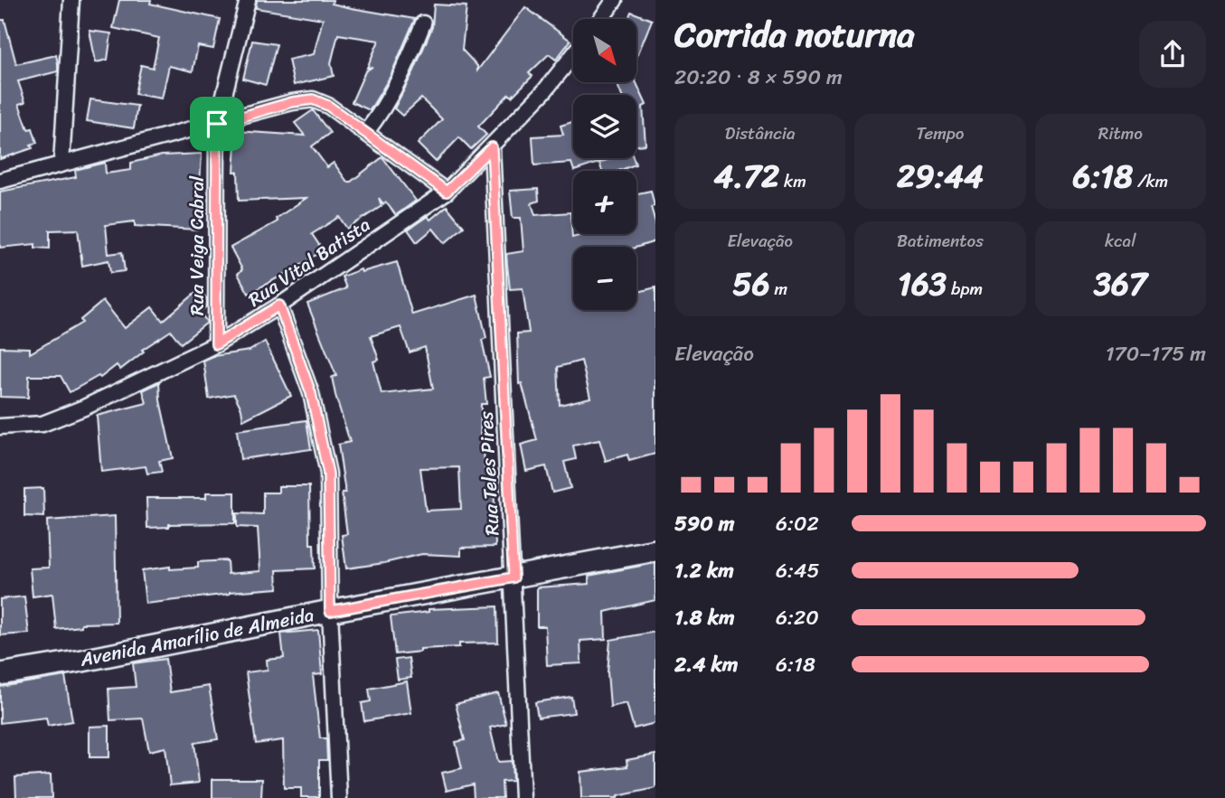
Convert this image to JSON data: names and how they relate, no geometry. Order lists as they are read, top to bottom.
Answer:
{
  "streets": {
    "street": [
      "Rua Veiga Cabral",
      "Rua Vital Batista",
      "Rua Teles Pires",
      "Avenida Amarílio de Almeida"
    ]
  },
  "crossings": [
    ["Rua Veiga Cabral", "Rua Vital Batista"],
    ["Rua Vital Batista", "Rua Teles Pires"],
    ["Rua Teles Pires", "Avenida Amarílio de Almeida"]
  ],
  "north": "bottom right",
  "page": {
    "heading": ["Corrida noturna", "20:20 · 8 × 590 m"],
    "map_buttons": ["+", "−"],
    "stats": [
      ["Distância", "4.72 km"],
      ["Tempo", "29:44"],
      ["Ritmo", "6:18 /km"],
      ["Elevação", "56 m"],
      ["Batimentos", "163 bpm"],
      ["kcal", "367"]
    ],
    "chart": ["Elevação", "170–175 m"],
    "list": [
      {
        "name": "590 m",
        "note": "6:02"
      },
      {
        "name": "1.2 km",
        "note": "6:45"
      },
      {
        "name": "1.8 km",
        "note": "6:20"
      },
      {
        "name": "2.4 km",
        "note": "6:18"
      }
    ]
  }
}
